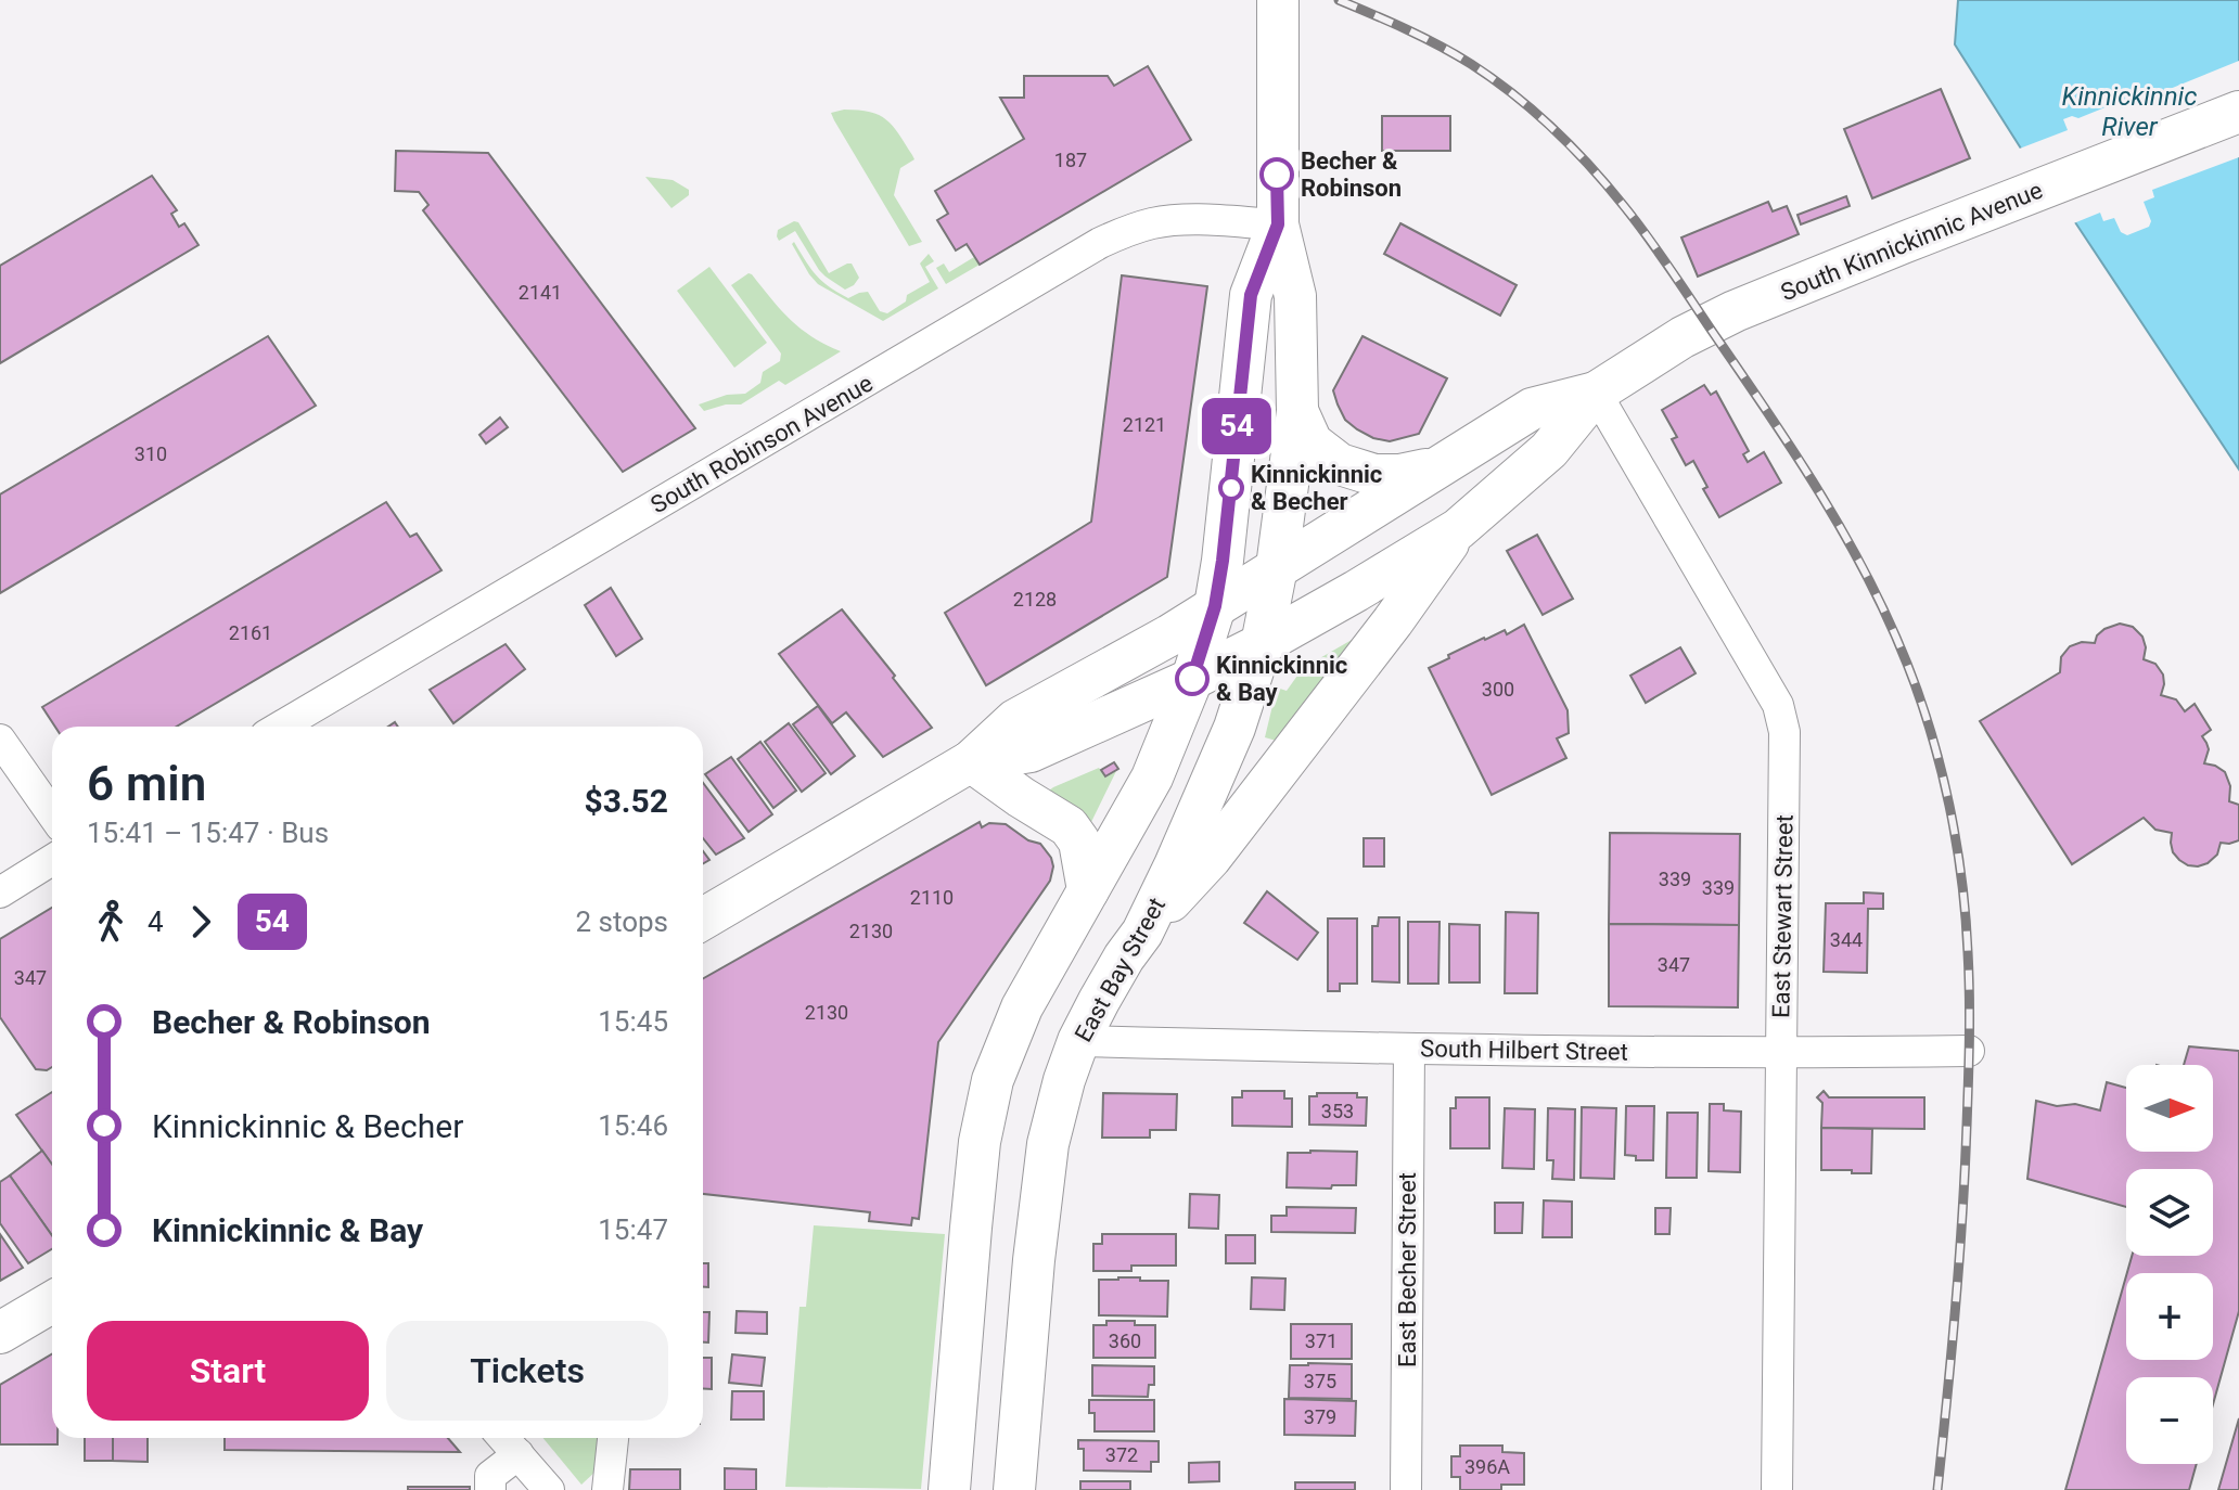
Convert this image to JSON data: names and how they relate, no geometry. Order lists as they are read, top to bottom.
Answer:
{
  "streets": {
    "main road": ["South Kinnickinnic Avenue", "East Bay Street"],
    "street": [
      "South Robinson Avenue",
      "East Stewart Street",
      "South Hilbert Street",
      "East Becher Street"
    ]
  },
  "crossings": [
    ["South Kinnickinnic Avenue", "East Stewart Street"],
    ["South Kinnickinnic Avenue", "East Bay Street"],
    ["East Stewart Street", "South Hilbert Street"],
    ["East Bay Street", "South Hilbert Street"],
    ["South Hilbert Street", "East Becher Street"]
  ],
  "water": ["Kinnickinnic River"],
  "places": ["Becher & Robinson", "Kinnickinnic & Becher", "Kinnickinnic & Bay"],
  "lines": ["bus line 54"],
  "house_numbers": [
    "187",
    "2141",
    "2121",
    "310",
    "2128",
    "2161",
    "300",
    "339",
    "339",
    "2110",
    "2130",
    "344",
    "347",
    "347",
    "2130",
    "353",
    "360",
    "371",
    "375",
    "379",
    "372",
    "396A"
  ],
  "north": "right",
  "page": {
    "on_map": "54",
    "heading": ["6 min", "15:41 – 15:47 · Bus", "$3.52"],
    "legs": ["4", "54", "2 stops"],
    "list": [
      {
        "name": "Becher & Robinson",
        "value": "15:45"
      },
      {
        "name": "Kinnickinnic & Becher",
        "value": "15:46"
      },
      {
        "name": "Kinnickinnic & Bay",
        "value": "15:47"
      }
    ],
    "map_buttons": ["+", "−"],
    "buttons": ["Start", "Tickets"]
  }
}
